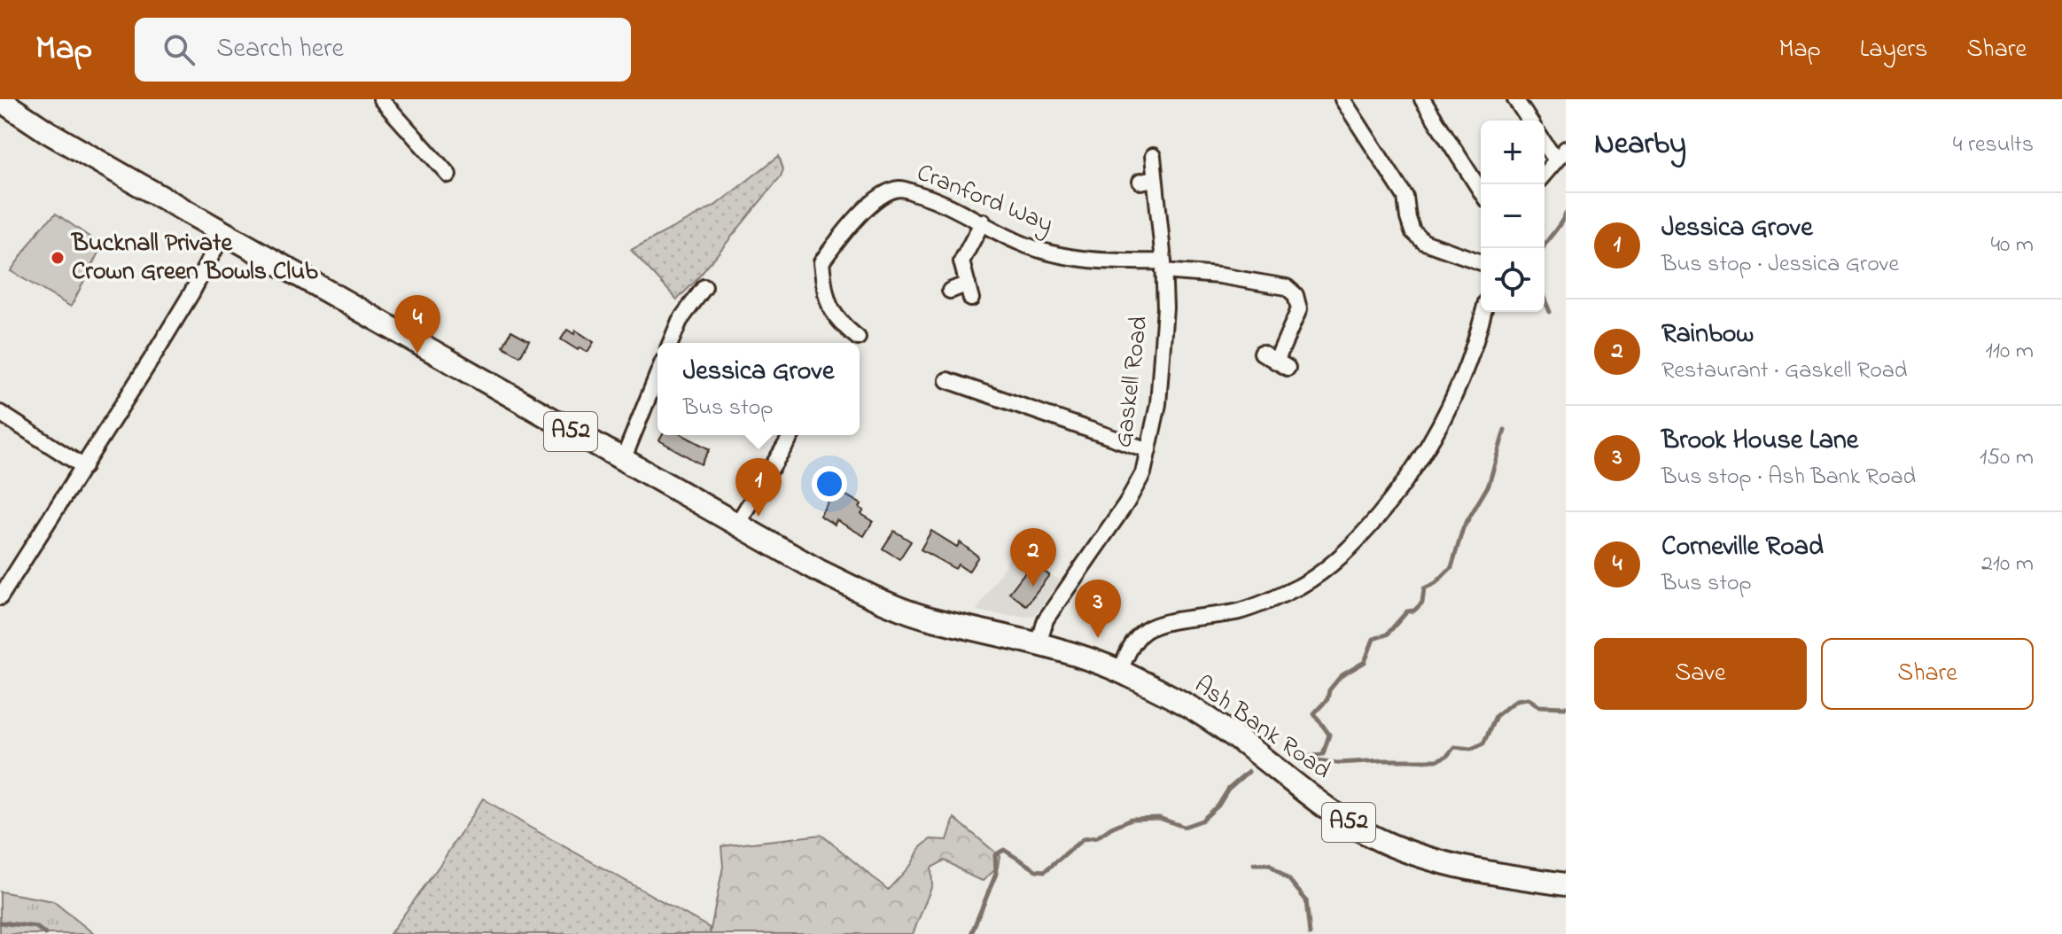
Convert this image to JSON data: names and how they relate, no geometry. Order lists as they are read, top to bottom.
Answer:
{
  "streets": {
    "highway": ["A52", "Ash Bank Road"],
    "street": ["Cranford Way", "Gaskell Road"]
  },
  "crossings": [
    ["Cranford Way", "Gaskell Road"],
    ["Gaskell Road", "Ash Bank Road"],
    ["A52", "Ash Bank Road"]
  ],
  "places": ["Bucknall Private Crown Green Bowls Club"],
  "page": {
    "header": "Map",
    "search": "Search here",
    "nav": ["Map", "Layers", "Share"],
    "heading": ["Nearby", "4 results"],
    "map_buttons": ["+", "−"],
    "list": [
      {
        "mark": "1",
        "name": "Jessica Grove",
        "note": "Bus stop · Jessica Grove",
        "value": "40 m"
      },
      {
        "mark": "2",
        "name": "Rainbow",
        "note": "Restaurant · Gaskell Road",
        "value": "110 m"
      },
      {
        "mark": "3",
        "name": "Brook House Lane",
        "note": "Bus stop · Ash Bank Road",
        "value": "150 m"
      },
      {
        "mark": "4",
        "name": "Corneville Road",
        "note": "Bus stop",
        "value": "210 m"
      }
    ],
    "pins": [
      "4",
      "1",
      "2",
      "3"
    ],
    "popup": ["Jessica Grove", "Bus stop"],
    "buttons": ["Save", "Share"]
  }
}
